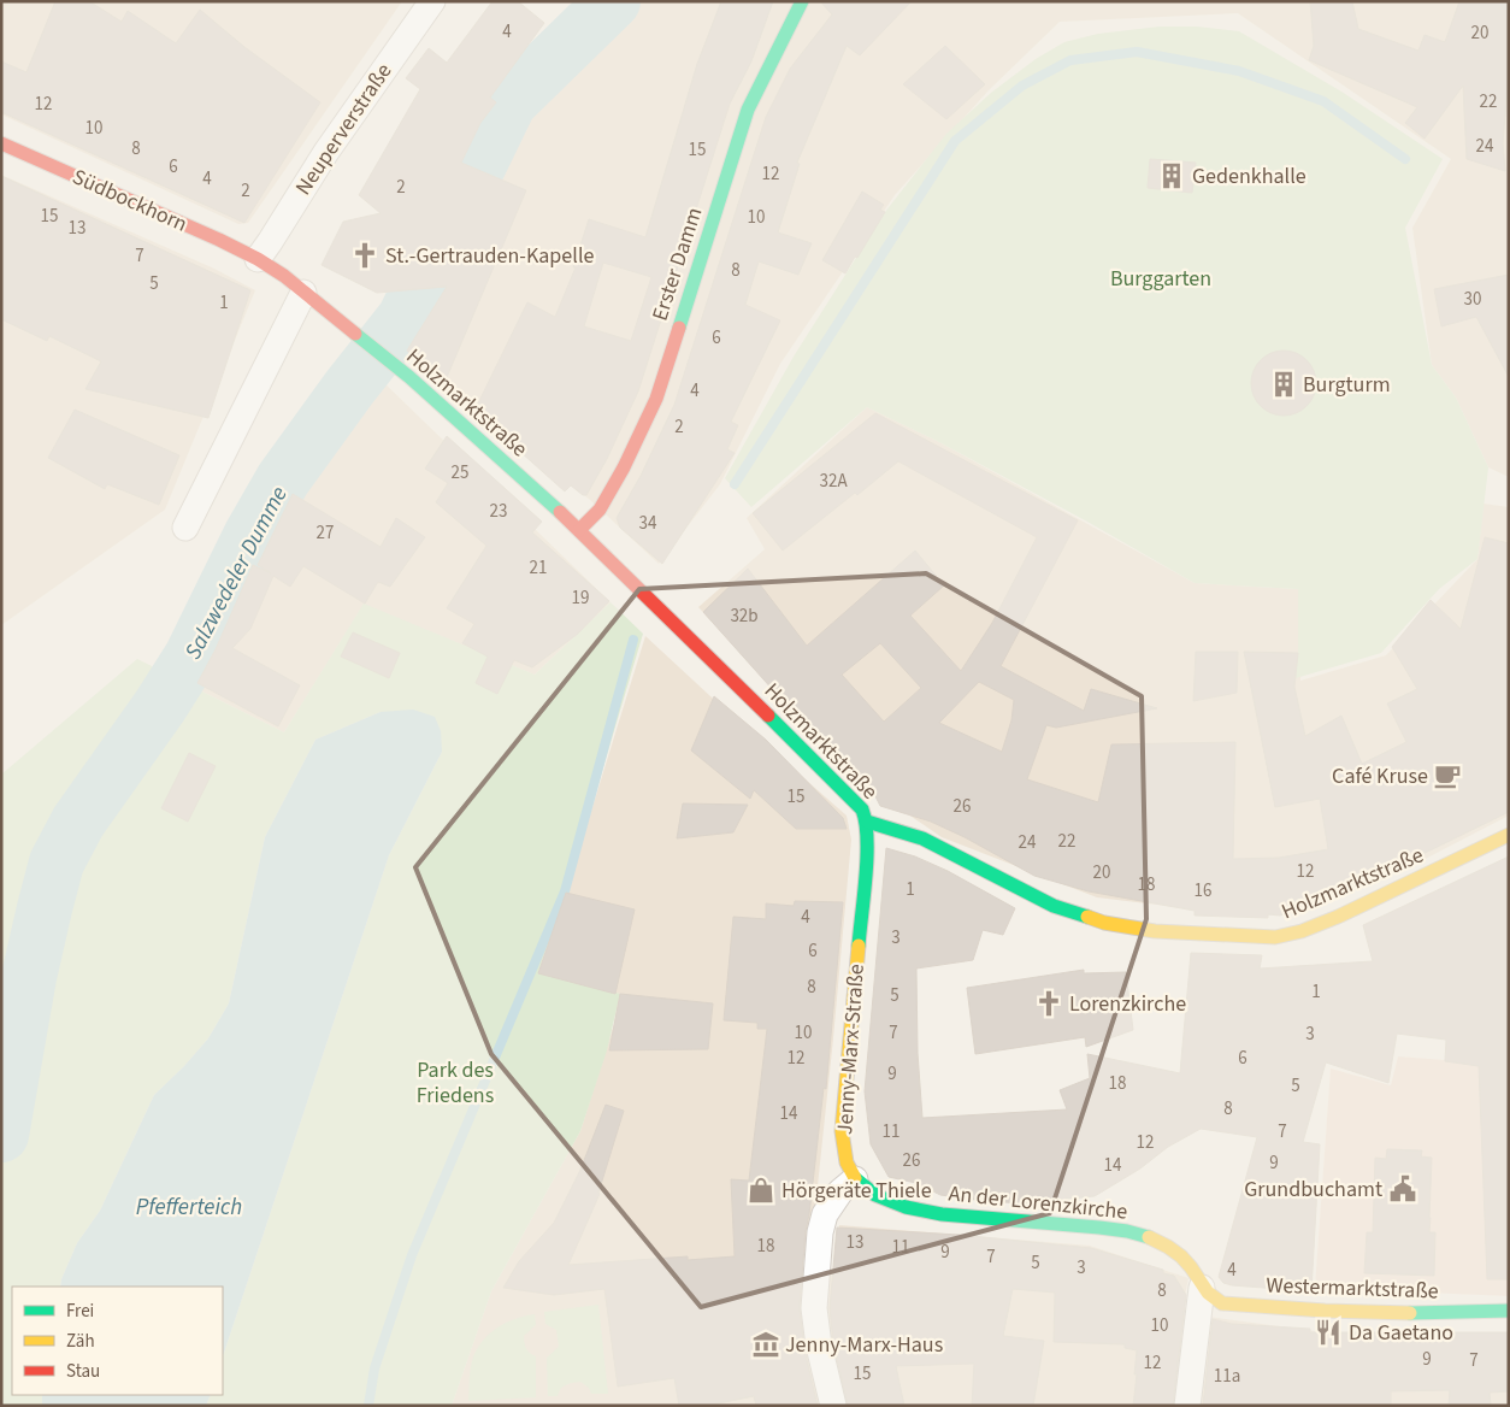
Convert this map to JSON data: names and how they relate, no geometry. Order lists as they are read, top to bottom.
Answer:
{
  "streets": {
    "street": [
      "Neuperverstraße",
      "Südbockhorn",
      "Erster Damm",
      "Holzmarktstraße",
      "Jenny-Marx-Straße",
      "An der Lorenzkirche",
      "Westermarktstraße"
    ]
  },
  "crossings": [
    ["Neuperverstraße", "Südbockhorn"],
    ["Neuperverstraße", "Holzmarktstraße"],
    ["Südbockhorn", "Holzmarktstraße"],
    ["Erster Damm", "Holzmarktstraße"],
    ["Holzmarktstraße", "Jenny-Marx-Straße"],
    ["Jenny-Marx-Straße", "An der Lorenzkirche"],
    ["An der Lorenzkirche", "Westermarktstraße"]
  ],
  "water": ["Salzwedeler Dumme", "Pfefferteich"],
  "parks": ["Burggarten", "Park des Friedens"],
  "places": {
    "building": ["Gedenkhalle", "Burgturm"],
    "church": ["St.-Gertrauden-Kapelle", "Lorenzkirche"],
    "cafe": ["Café Kruse"],
    "public building": ["Grundbuchamt"],
    "shop": ["Hörgeräte Thiele"],
    "restaurant": ["Da Gaetano"],
    "museum": ["Jenny-Marx-Haus"]
  },
  "house_numbers": [
    "4",
    "20",
    "22",
    "12",
    "10",
    "24",
    "8",
    "15",
    "6",
    "12",
    "4",
    "2",
    "2",
    "15",
    "10",
    "13",
    "7",
    "8",
    "5",
    "30",
    "1",
    "6",
    "4",
    "2",
    "25",
    "32A",
    "23",
    "34",
    "27",
    "21",
    "19",
    "32b",
    "15",
    "26",
    "22",
    "24",
    "12",
    "20",
    "18",
    "1",
    "16",
    "4",
    "3",
    "6",
    "8",
    "1",
    "5",
    "10",
    "7",
    "3",
    "12",
    "6",
    "9",
    "18",
    "5",
    "8",
    "14",
    "11",
    "7",
    "12",
    "26",
    "9",
    "14",
    "13",
    "18",
    "11",
    "9",
    "7",
    "5",
    "3",
    "4",
    "8",
    "10",
    "9",
    "7",
    "12",
    "15",
    "11a"
  ],
  "legend": ["Frei", "Zäh", "Stau"]
}
